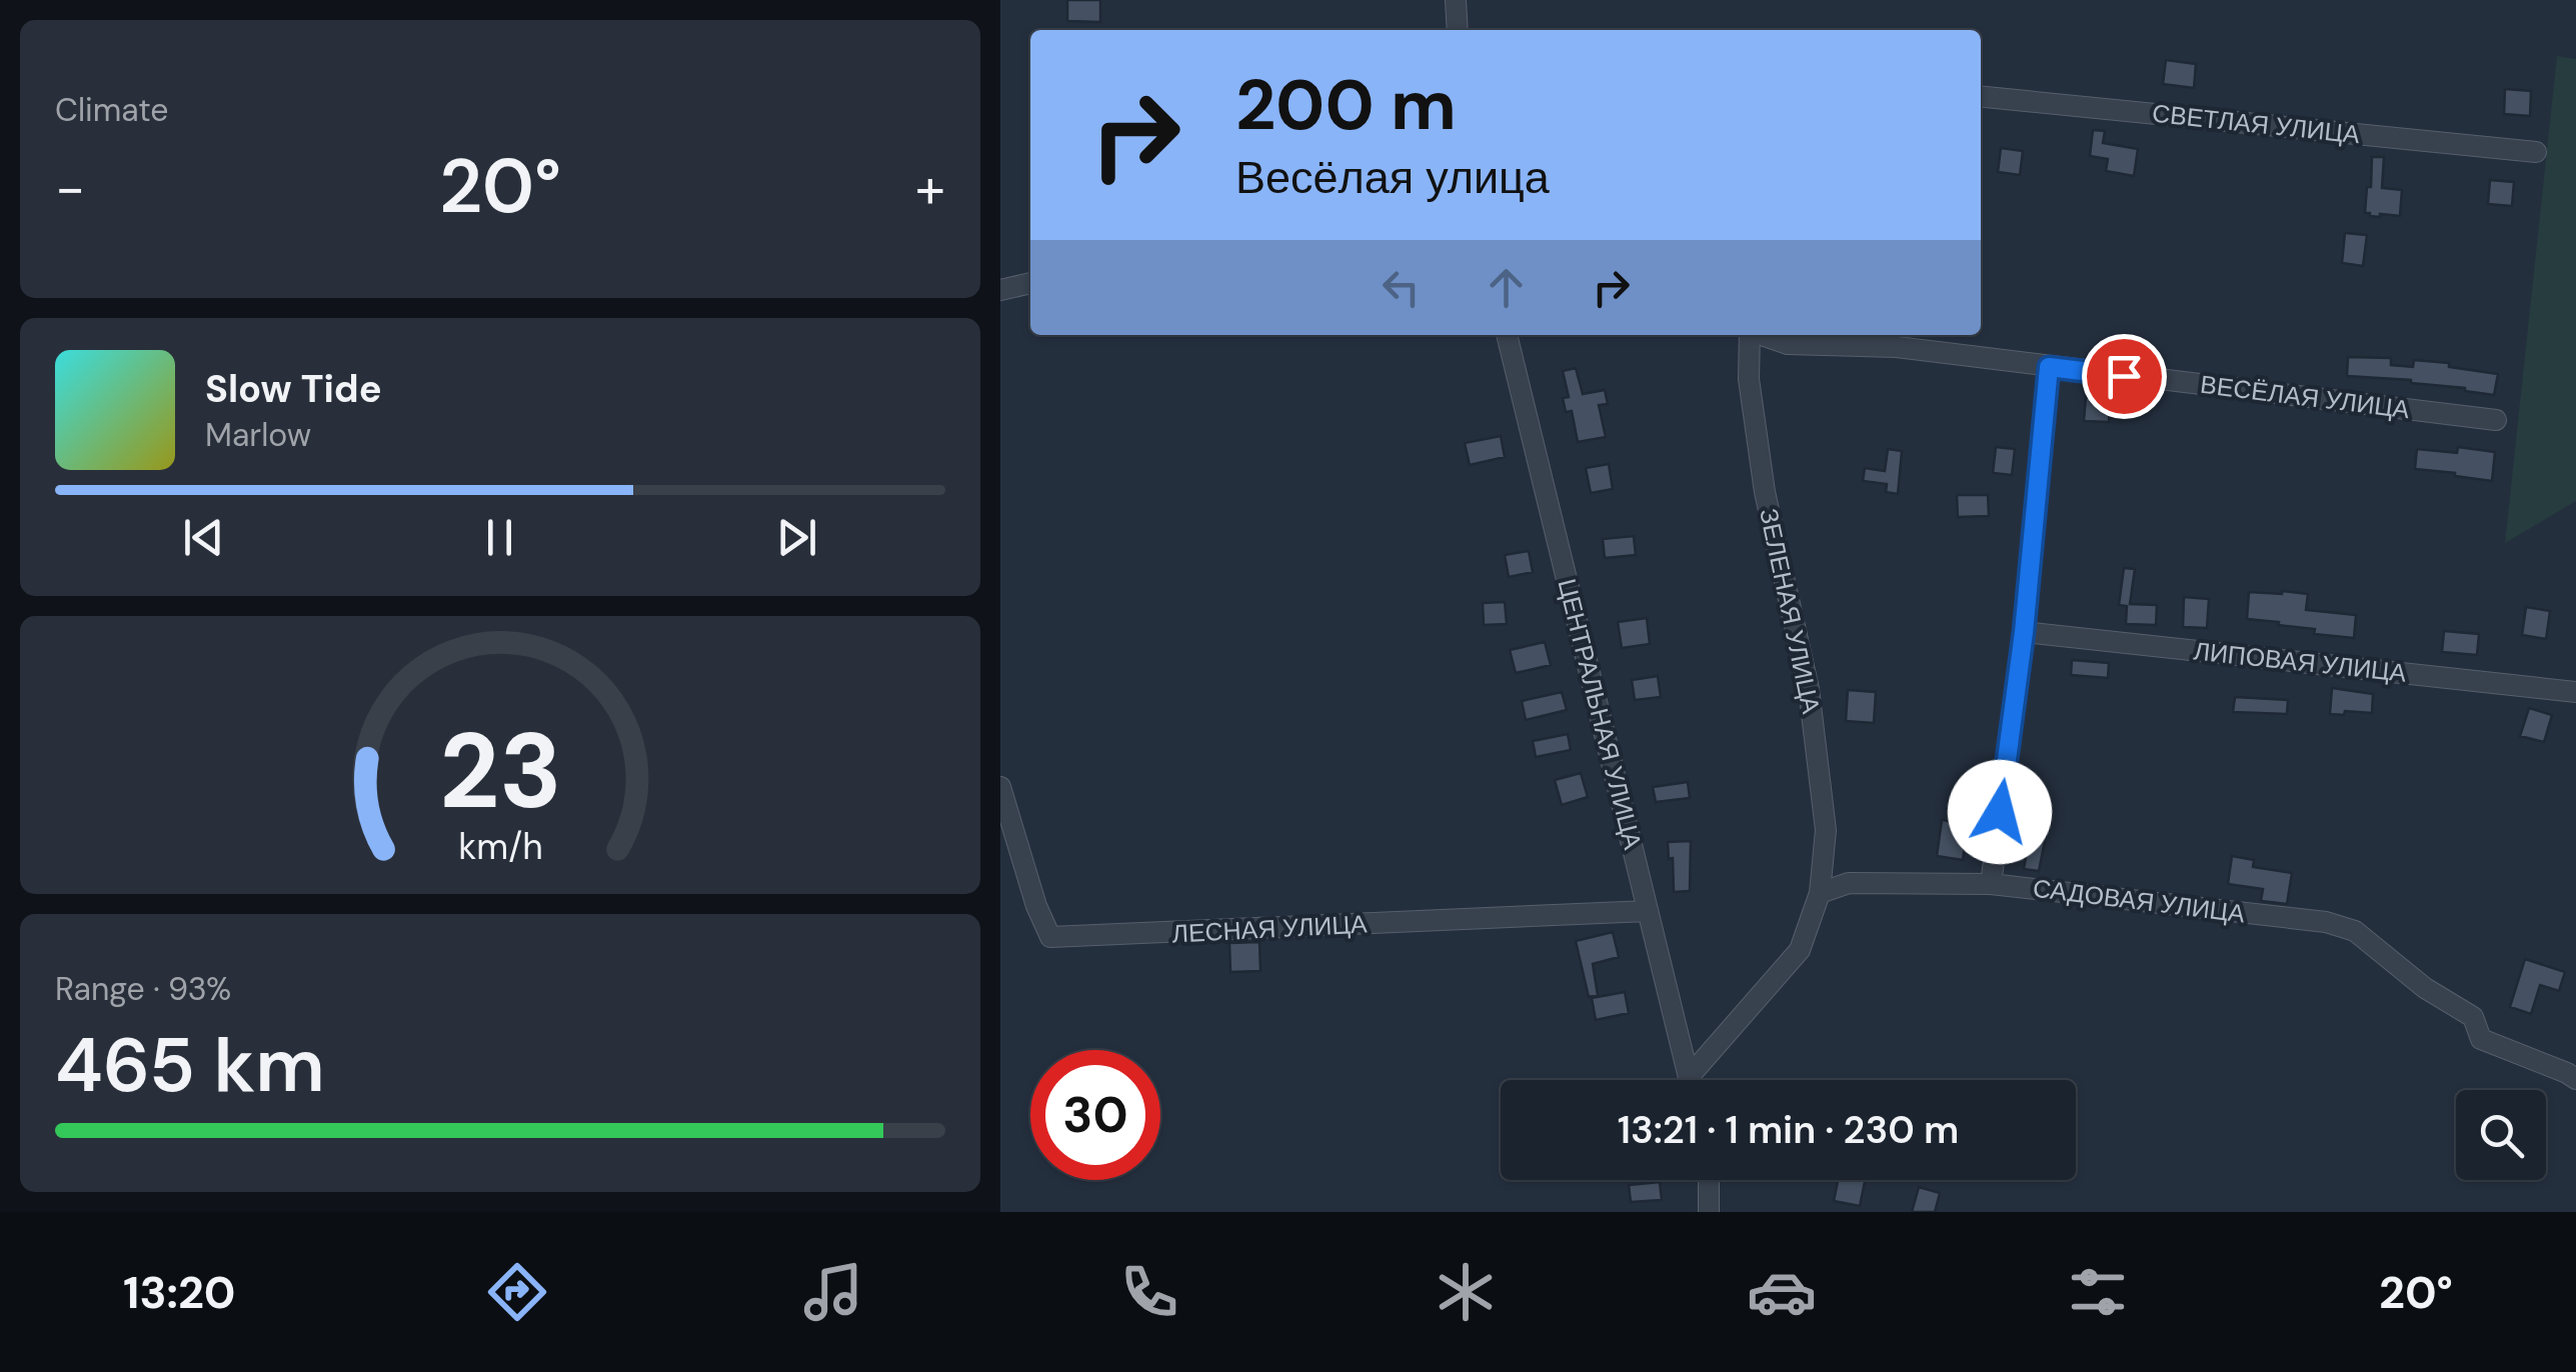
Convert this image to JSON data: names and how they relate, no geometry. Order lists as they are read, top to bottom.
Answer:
{
  "streets": {
    "street": [
      "СВЕТЛАЯ УЛИЦА",
      "ВЕСЁЛАЯ УЛИЦА",
      "ЗЕЛЕНАЯ УЛИЦА",
      "ЛИПОВАЯ УЛИЦА",
      "ЦЕНТРАЛЬНАЯ УЛИЦА",
      "САДОВАЯ УЛИЦА",
      "ЛЕСНАЯ УЛИЦА"
    ]
  },
  "crossings": [
    ["ЗЕЛЕНАЯ УЛИЦА", "САДОВАЯ УЛИЦА"],
    ["ЦЕНТРАЛЬНАЯ УЛИЦА", "ЛЕСНАЯ УЛИЦА"]
  ],
  "page": {
    "tile": [
      "Climate",
      ["Range · 93%", "465 km"]
    ],
    "turn": ["200 m", "Весёлая улица"],
    "heat": ["−", "20°", "+"],
    "song": ["Slow Tide", "Marlow"],
    "limit": "30",
    "trip": "13:21 · 1 min · 230 m",
    "tabs": ["13:20", "20°"],
    "gauge": ["23", "km/h"]
  }
}
